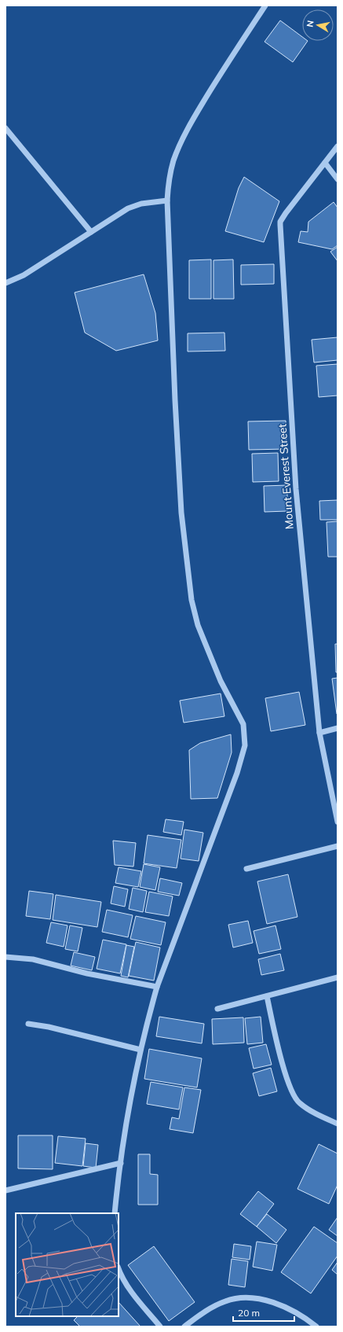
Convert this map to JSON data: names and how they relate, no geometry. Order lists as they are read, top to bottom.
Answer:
{
  "streets": {
    "street": ["Mount Everest Street"]
  },
  "scale_bar": "20 m",
  "north": "left"
}
